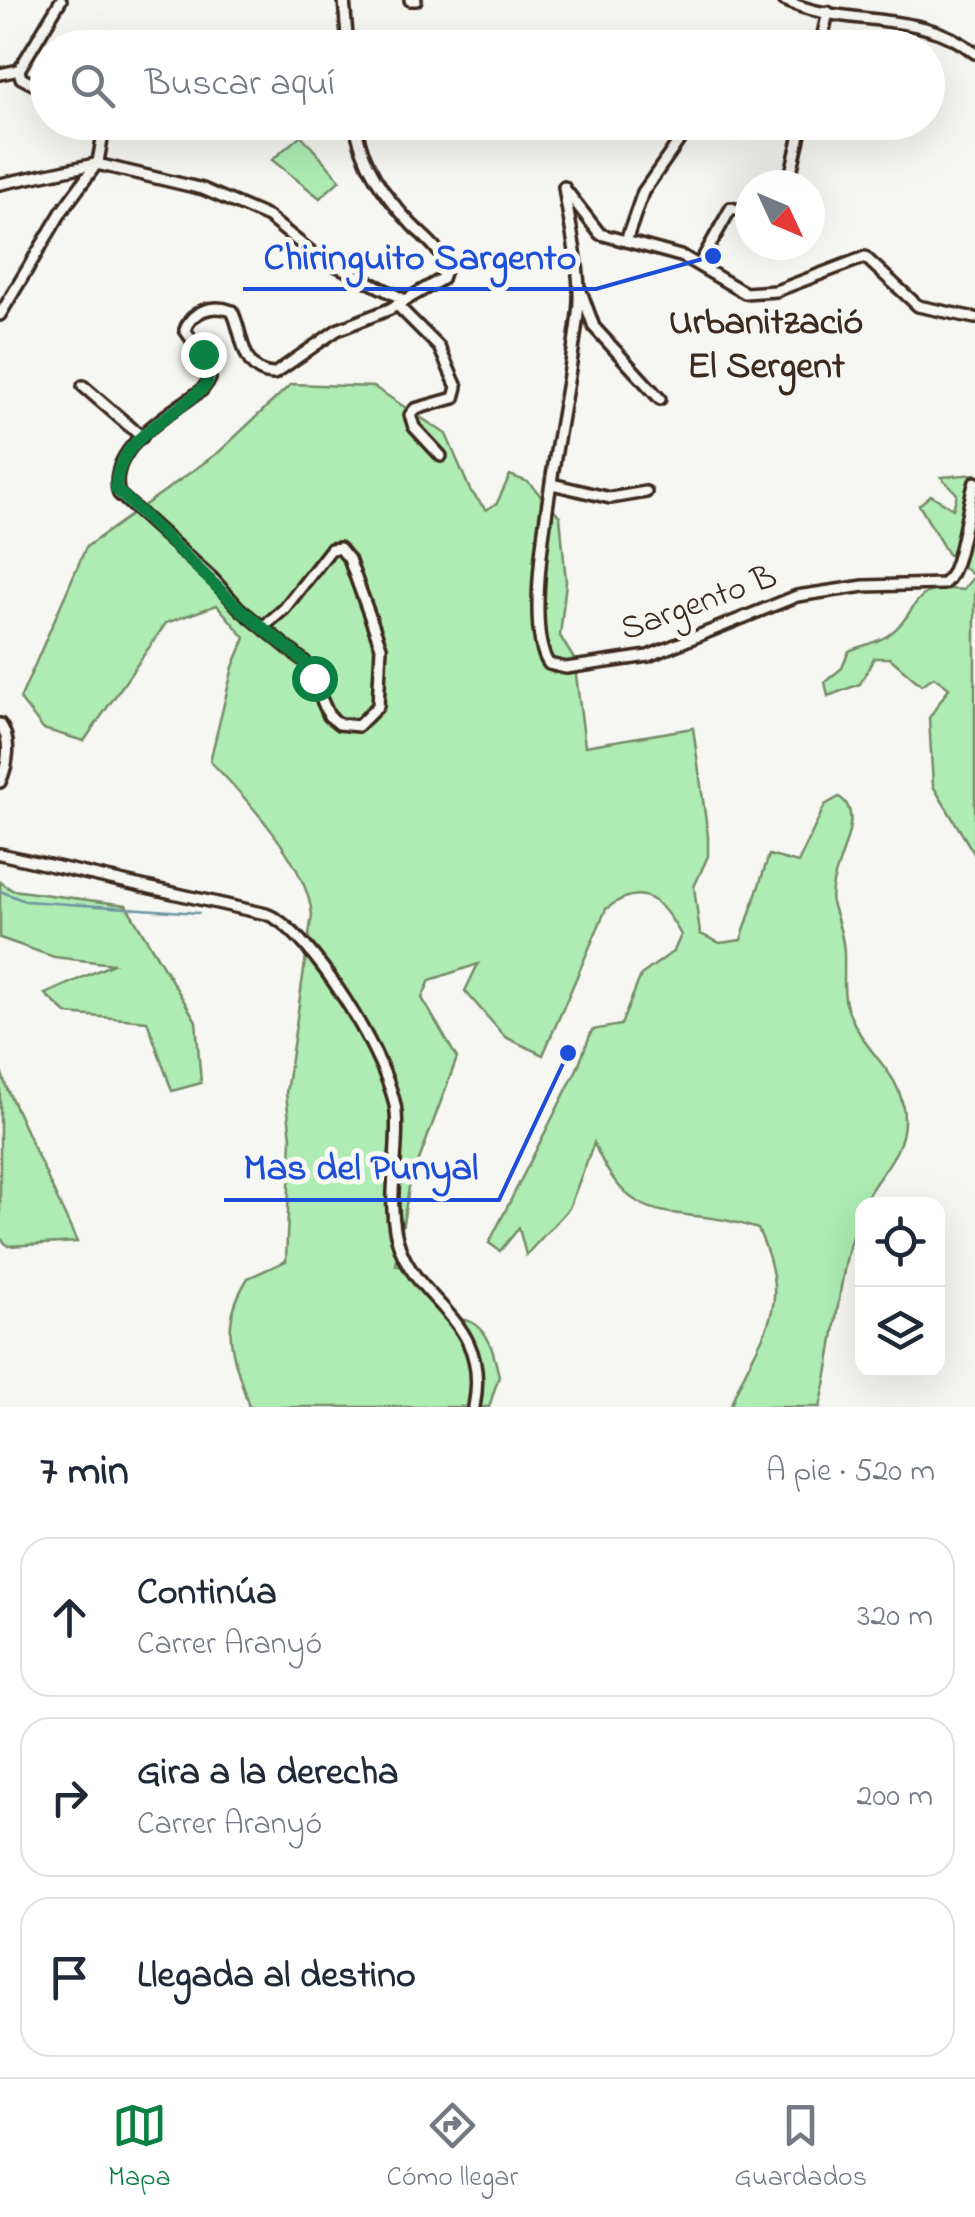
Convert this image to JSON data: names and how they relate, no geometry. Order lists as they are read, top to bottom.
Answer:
{
  "streets": {
    "street": ["Sargento B"]
  },
  "districts": ["Urbanització El Sergent"],
  "places": ["Chiringuito Sargento", "Mas del Punyal"],
  "north": "bottom right",
  "page": {
    "search": "Buscar aquí",
    "heading": ["7 min", "A pie · 520 m"],
    "list": [
      ["Continúa", "Carrer Aranyó", "320 m"],
      ["Gira a la derecha", "Carrer Aranyó", "200 m"],
      "Llegada al destino"
    ],
    "nav": ["Mapa", "Cómo llegar", "Guardados"]
  }
}
